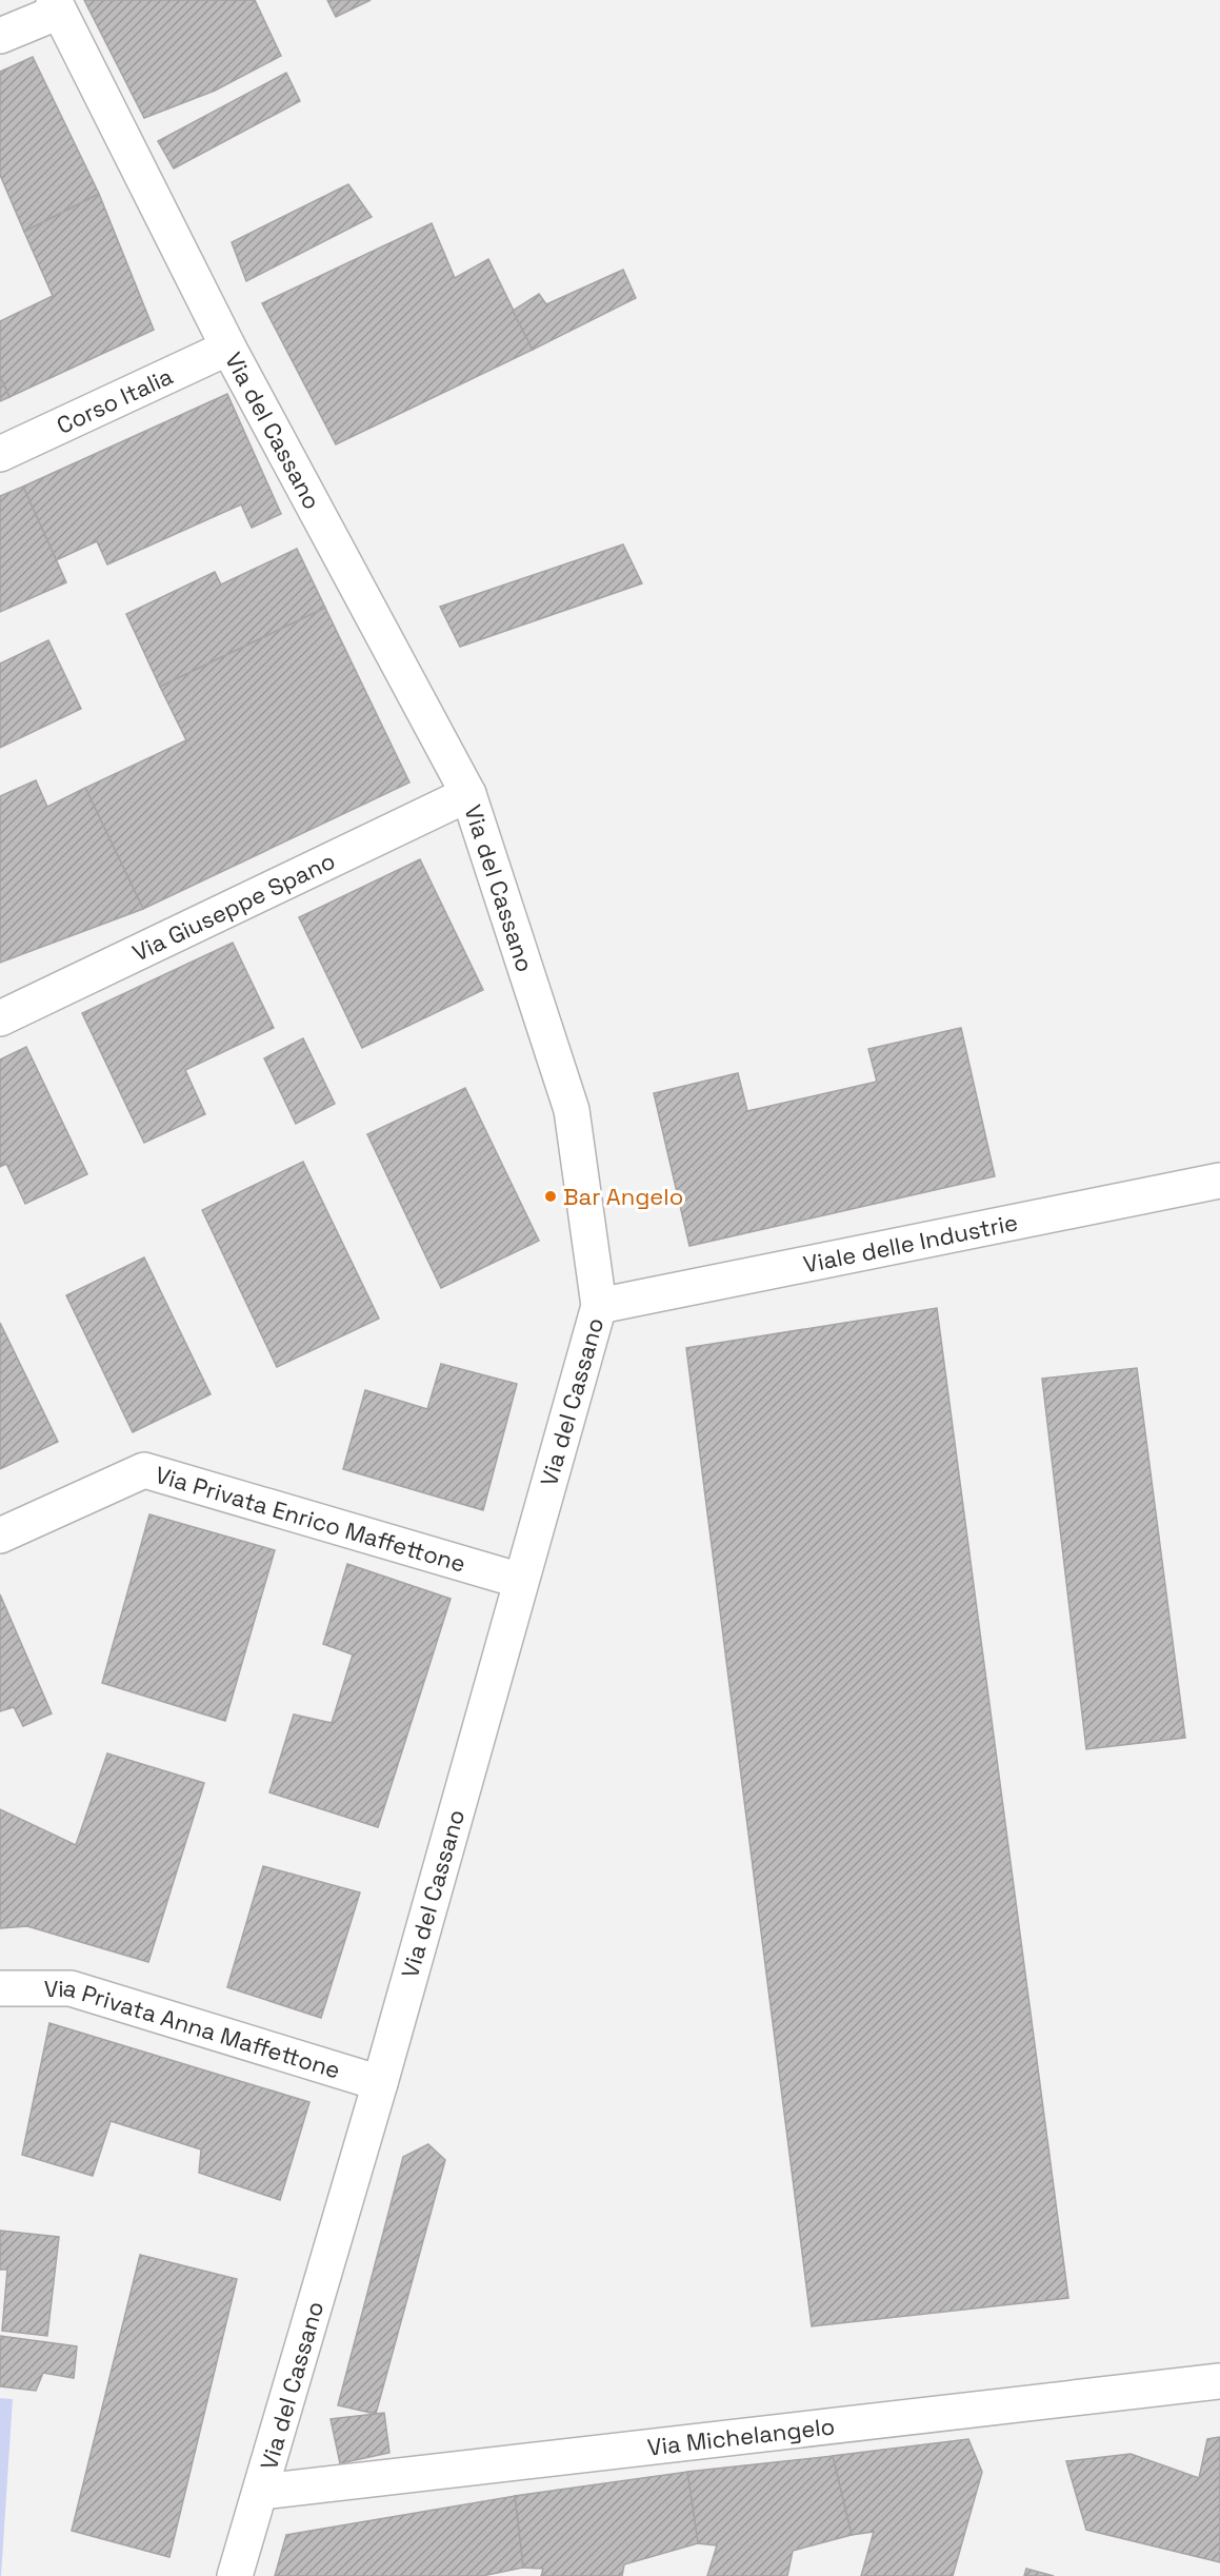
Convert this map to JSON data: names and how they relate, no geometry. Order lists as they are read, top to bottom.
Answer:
{
  "streets": {
    "street": [
      "Corso Italia",
      "Via del Cassano",
      "Via Giuseppe Spano",
      "Viale delle Industrie",
      "Via Privata Enrico Maffettone",
      "Via Privata Anna Maffettone",
      "Via Michelangelo"
    ]
  },
  "crossings": [
    ["Corso Italia", "Via del Cassano"],
    ["Via del Cassano", "Via Giuseppe Spano"],
    ["Via del Cassano", "Viale delle Industrie"],
    ["Via del Cassano", "Via Privata Enrico Maffettone"],
    ["Via del Cassano", "Via Privata Anna Maffettone"],
    ["Via del Cassano", "Via Michelangelo"]
  ],
  "places": ["Bar Angelo"]
}
